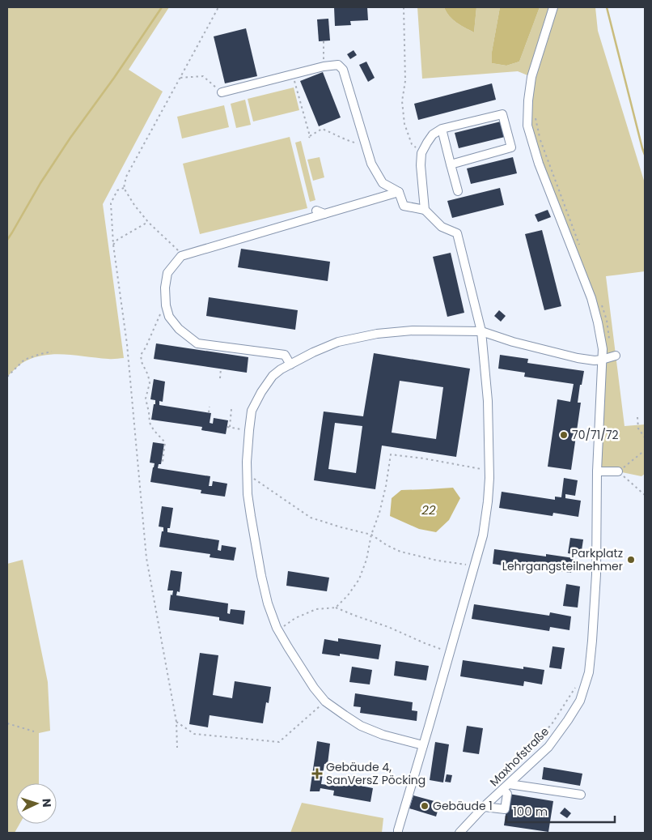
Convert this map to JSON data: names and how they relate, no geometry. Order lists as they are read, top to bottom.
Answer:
{
  "streets": {
    "street": ["Maxhofstraße"]
  },
  "water": ["22"],
  "places": {
    "other": ["70/71/72", "Parkplatz Lehrgangsteilnehmer", "Gebäude 1"],
    "health": ["Gebäude 4, SanVersZ Pöcking"]
  },
  "scale_bar": "100 m",
  "north": "right"
}
